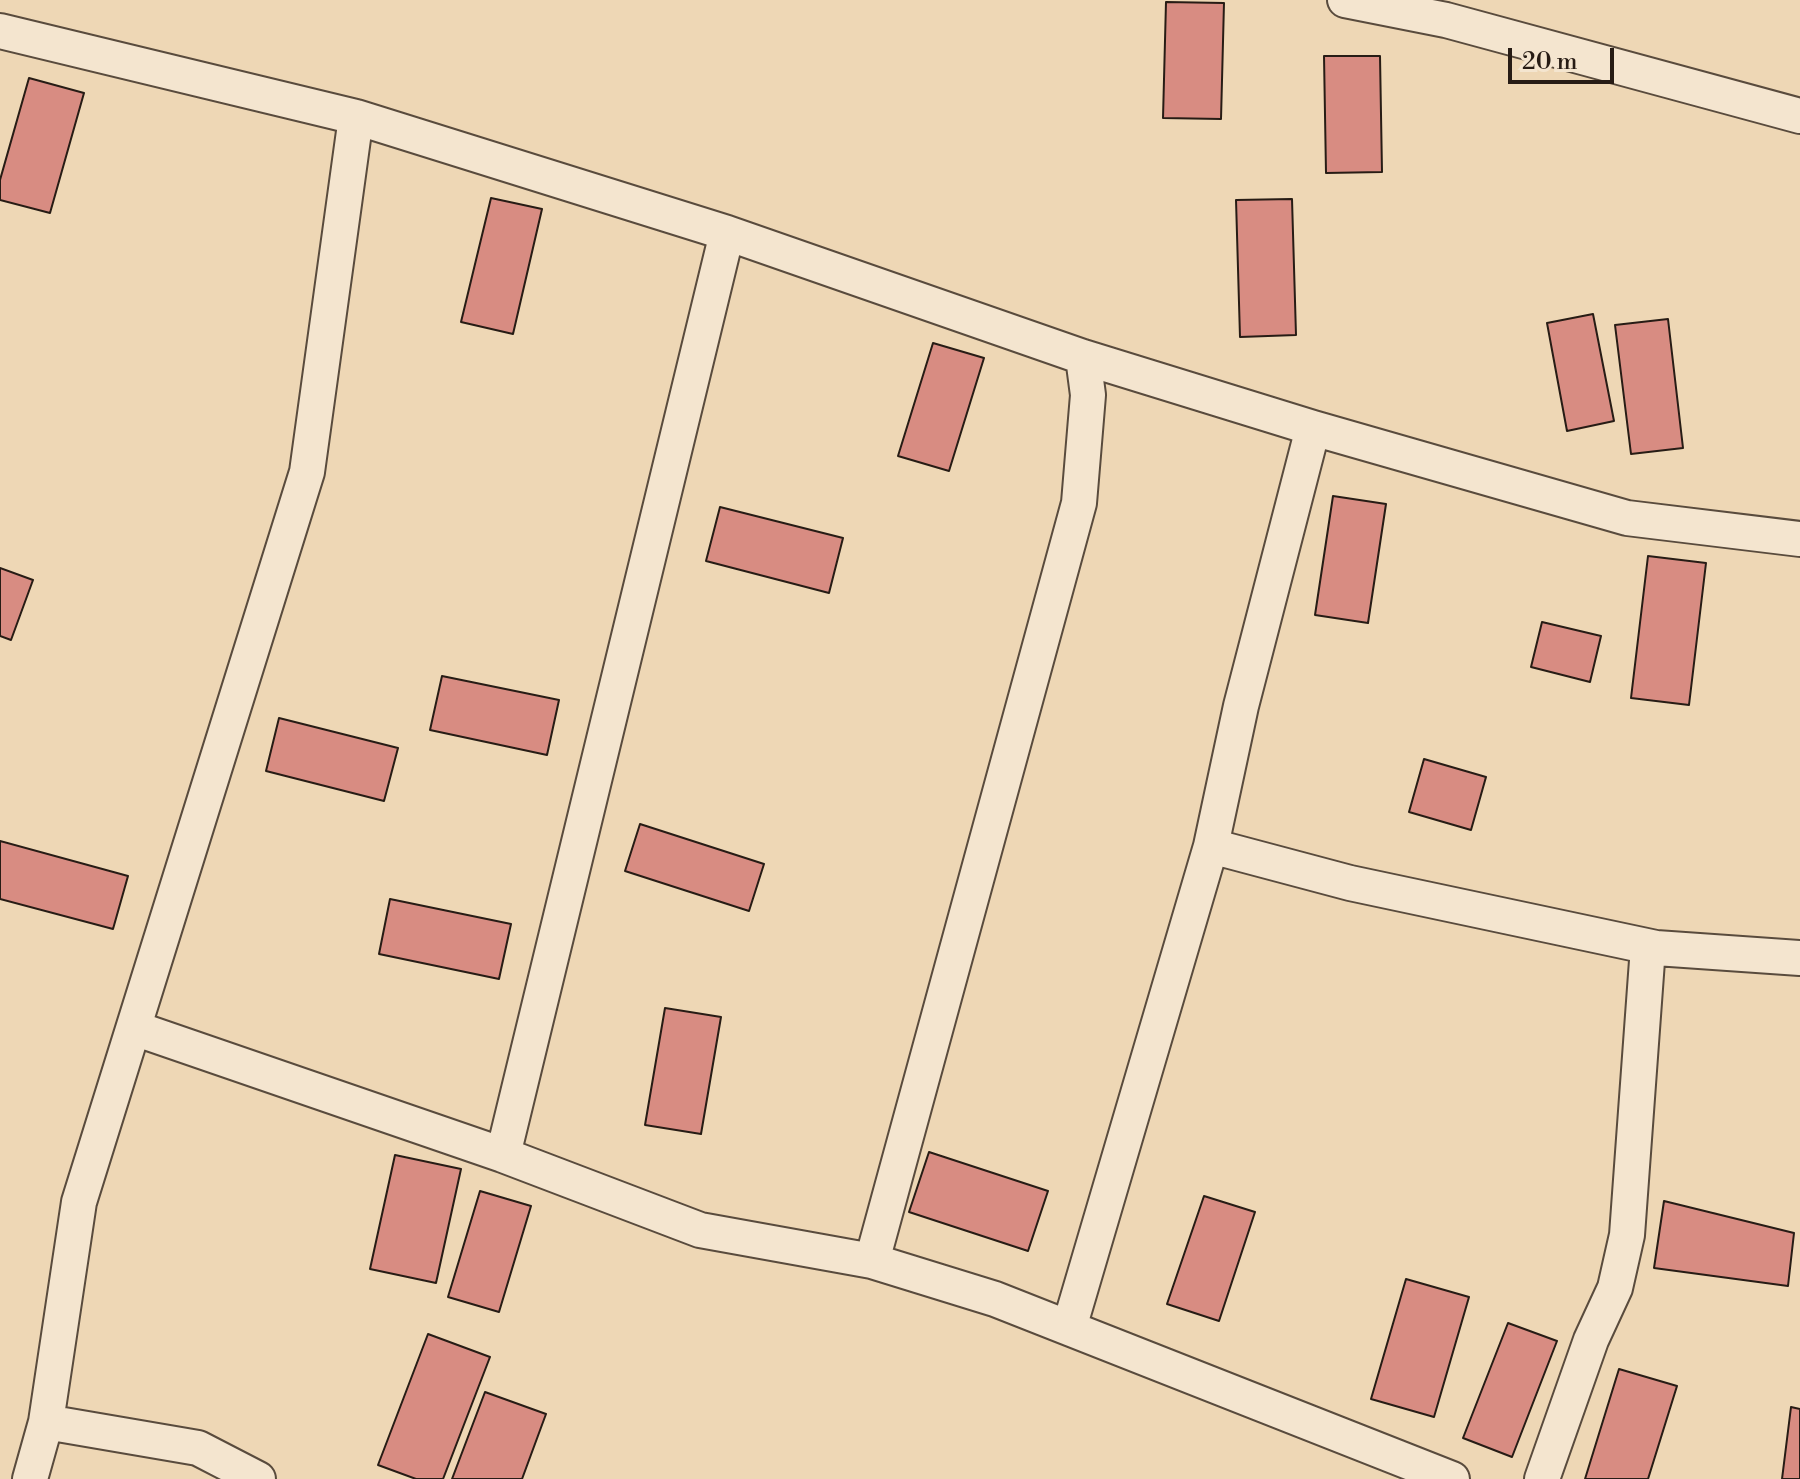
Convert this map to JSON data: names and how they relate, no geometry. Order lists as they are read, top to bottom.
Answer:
{
  "scale_bar": "20 m"
}
